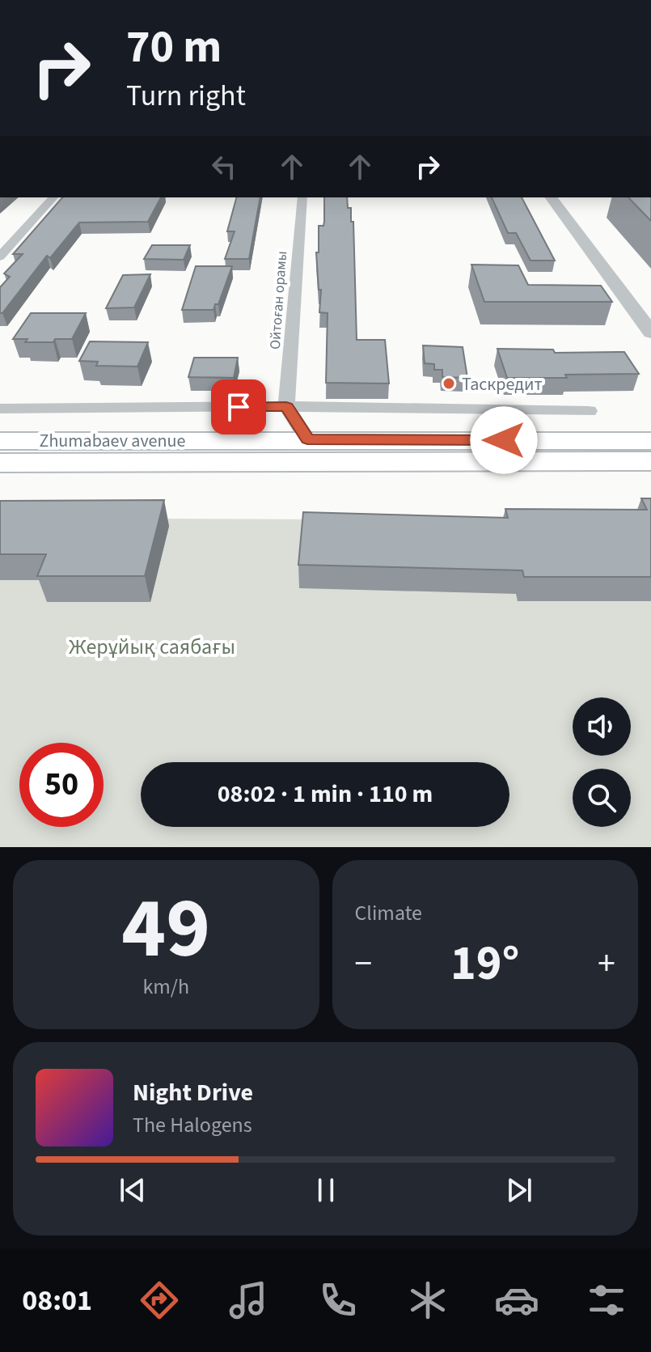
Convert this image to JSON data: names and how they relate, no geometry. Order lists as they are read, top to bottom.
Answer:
{
  "streets": {
    "main road": ["Zhumabaev avenue"],
    "street": ["Ойтоған орамы"]
  },
  "parks": ["Жерұйық саябағы"],
  "places": ["Таскредит"],
  "page": {
    "turn": ["70 m", "Turn right"],
    "limit": "50",
    "trip": "08:02 · 1 min · 110 m",
    "tile": [
      ["49", "km/h"],
      "Climate"
    ],
    "heat": ["−", "19°", "+"],
    "song": ["Night Drive", "The Halogens"],
    "tabs": "08:01"
  }
}
